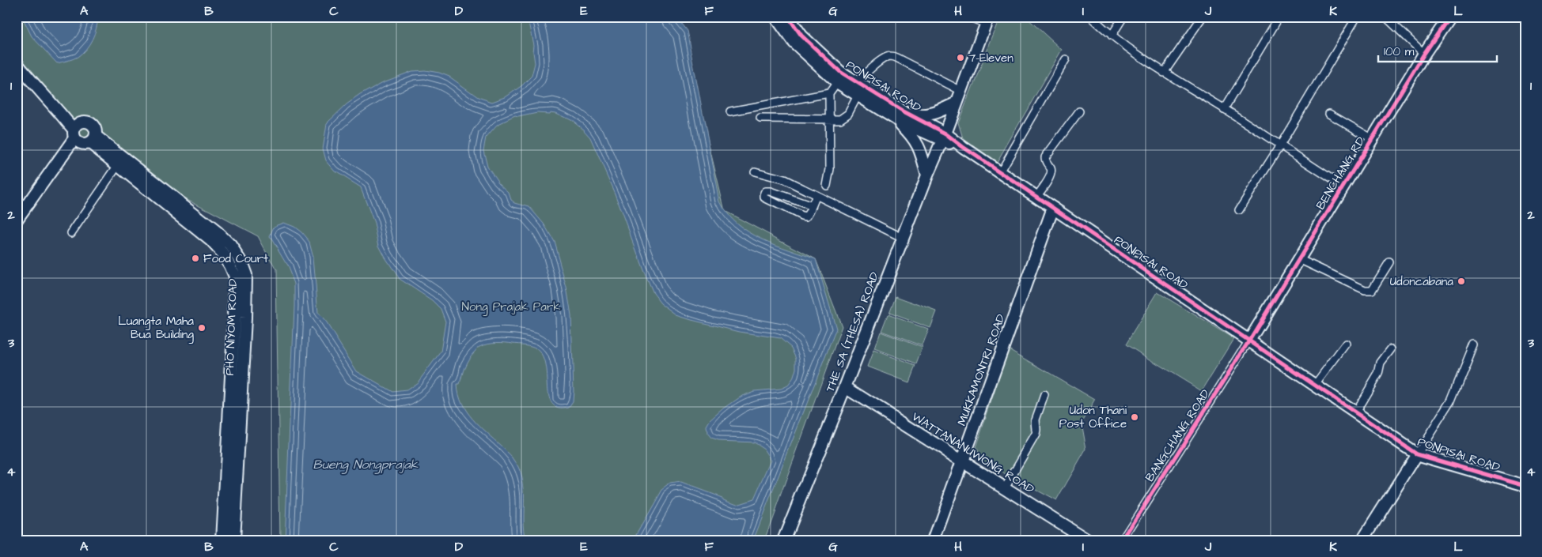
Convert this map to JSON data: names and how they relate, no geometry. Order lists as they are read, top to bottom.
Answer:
{
  "streets": {
    "street": [
      "PONPISAI ROAD",
      "BENCHANG RD",
      "PHO NIYOM ROAD",
      "THE SA (THESA) ROAD",
      "MUKKAMONTRI ROAD",
      "BANGCHANG ROAD",
      "WATTANANUWONG ROAD"
    ]
  },
  "crossings": [
    ["PONPISAI ROAD", "BENCHANG RD"],
    ["PONPISAI ROAD", "THE SA (THESA) ROAD"],
    ["PONPISAI ROAD", "MUKKAMONTRI ROAD"],
    ["PONPISAI ROAD", "BANGCHANG ROAD"],
    ["BENCHANG RD", "BANGCHANG ROAD"],
    ["THE SA (THESA) ROAD", "WATTANANUWONG ROAD"],
    ["MUKKAMONTRI ROAD", "WATTANANUWONG ROAD"]
  ],
  "water": ["Bueng Nongprajak"],
  "parks": ["Nong Prajak Park"],
  "places": [
    "7-Eleven",
    "Food Court",
    "Udoncabana",
    "Luangta Maha Bua Building",
    "Udon Thani Post Office"
  ],
  "scale_bar": "100 m",
  "grid": {
    "columns": [
      "A",
      "B",
      "C",
      "D",
      "E",
      "F",
      "G",
      "H",
      "I",
      "J",
      "K",
      "L"
    ],
    "rows": [
      "1",
      "2",
      "3",
      "4"
    ]
  }
}
